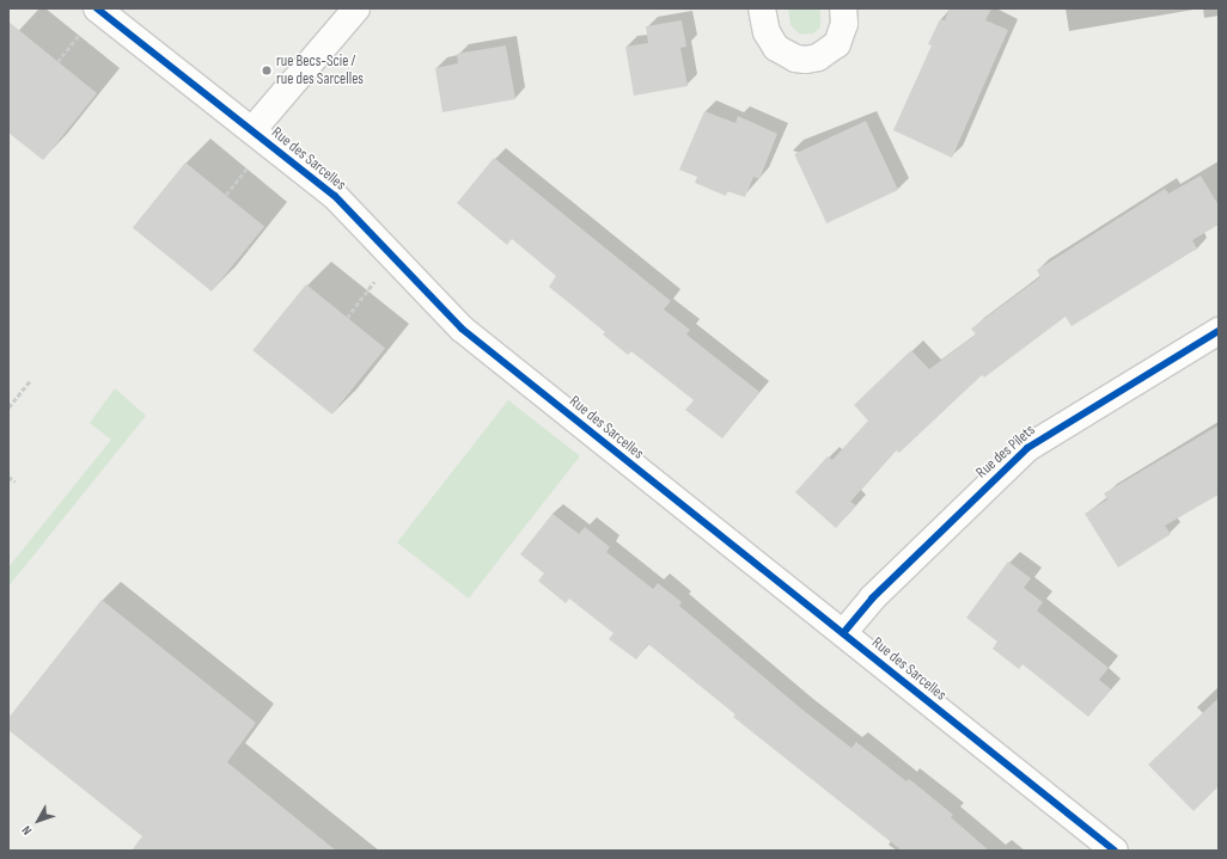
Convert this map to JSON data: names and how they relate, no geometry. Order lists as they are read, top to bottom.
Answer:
{
  "streets": {
    "street": ["Rue des Sarcelles", "Rue des Pilets"]
  },
  "crossings": [
    ["Rue des Sarcelles", "Rue des Pilets"]
  ],
  "places": ["rue Becs-Scie / rue des Sarcelles"],
  "north": "bottom left"
}
